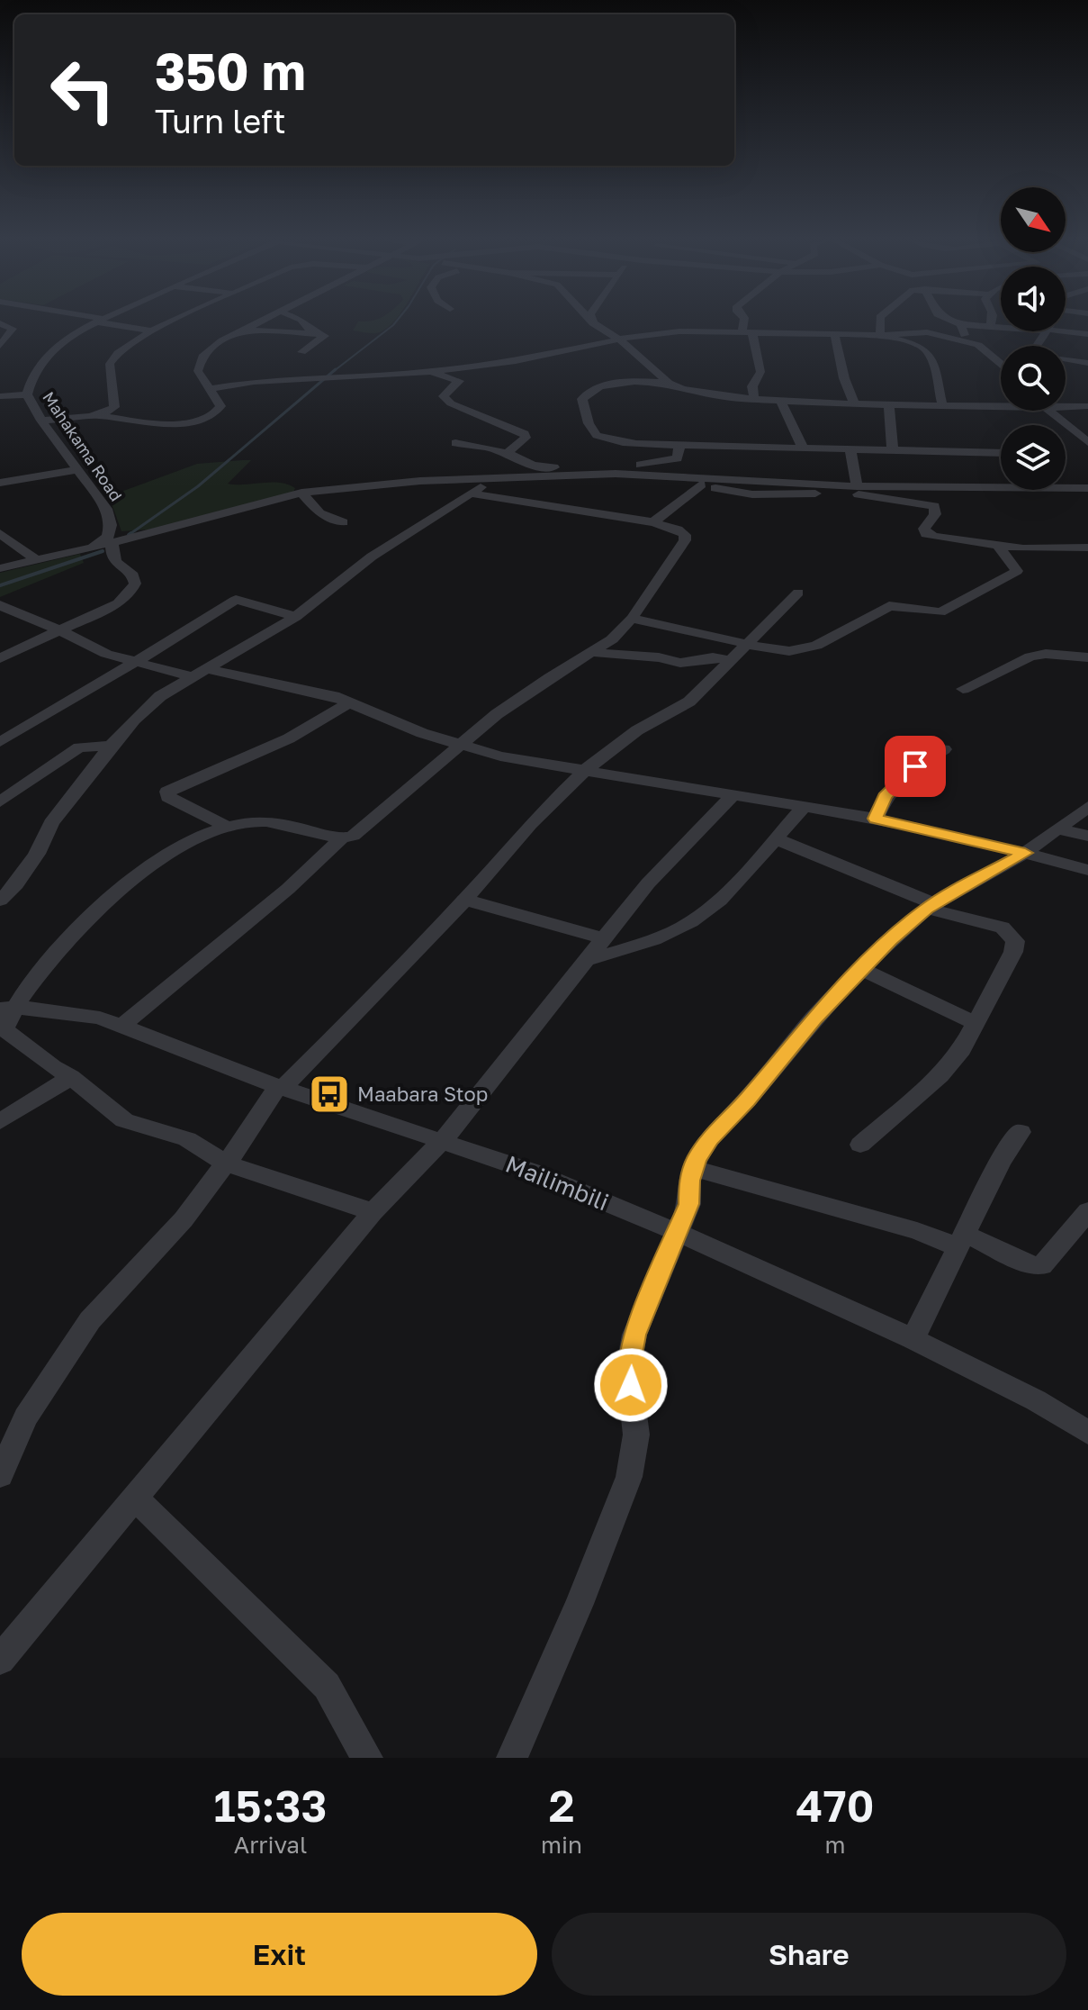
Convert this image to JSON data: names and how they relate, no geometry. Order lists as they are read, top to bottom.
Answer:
{
  "streets": {
    "street": ["Mahakama Road", "Mailimbili"]
  },
  "places": {
    "bus stop": ["Maabara Stop"]
  },
  "north": "bottom right",
  "page": {
    "turn": ["350 m", "Turn left"],
    "eta": [
      "15:33",
      "Arrival",
      "2",
      "min",
      "470",
      "m"
    ],
    "buttons": ["Exit", "Share"]
  }
}
